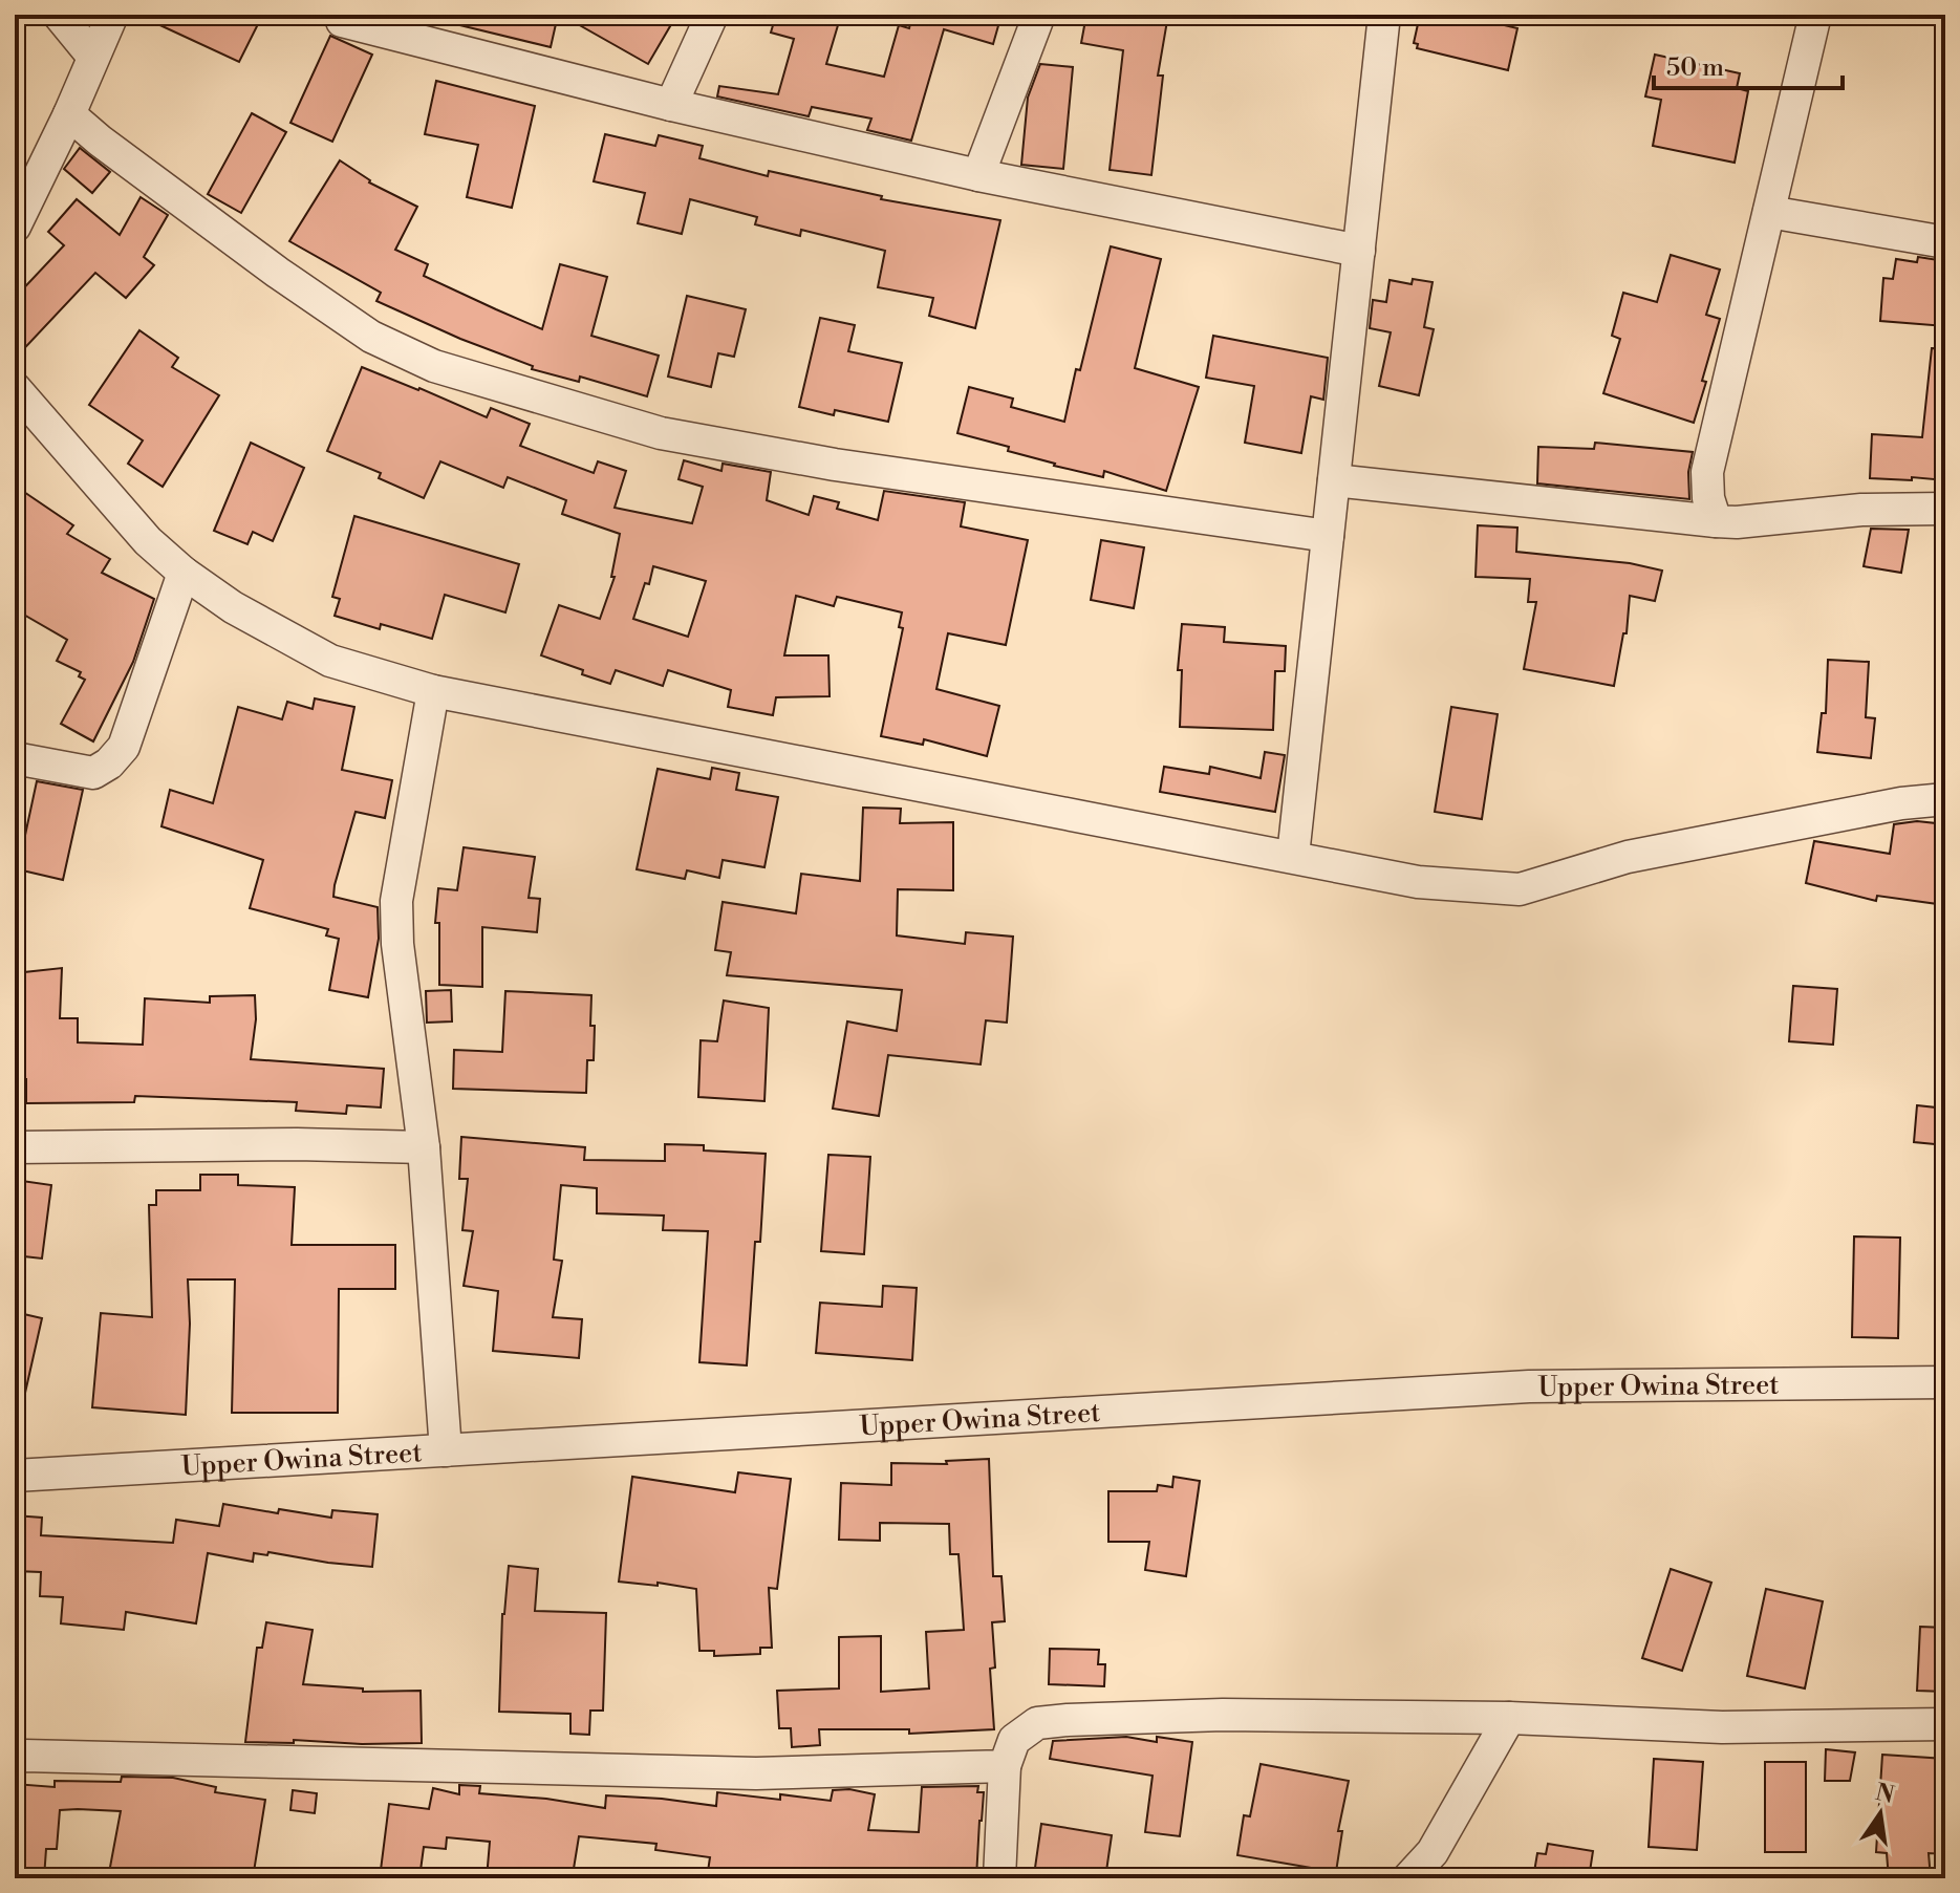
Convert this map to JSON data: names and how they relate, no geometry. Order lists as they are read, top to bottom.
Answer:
{
  "streets": {
    "street": ["Upper Owina Street"]
  },
  "scale_bar": "50 m",
  "north": "top"
}
